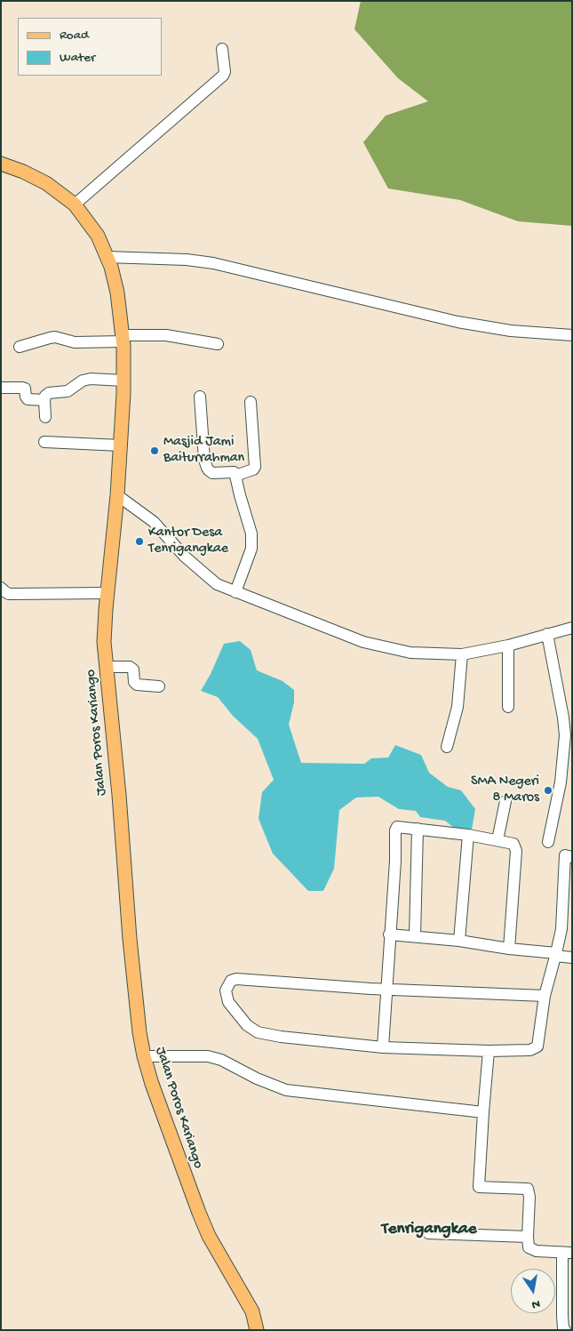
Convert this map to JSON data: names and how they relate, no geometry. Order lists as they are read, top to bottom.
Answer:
{
  "streets": {
    "main road": ["Jalan Poros Kariango"]
  },
  "districts": ["Tenrigangkae"],
  "places": ["Masjid Jami Baiturrahman", "Kantor Desa Tenrigangkae", "SMA Negeri 8 Maros"],
  "legend": ["Road", "Water"],
  "north": "bottom"
}
